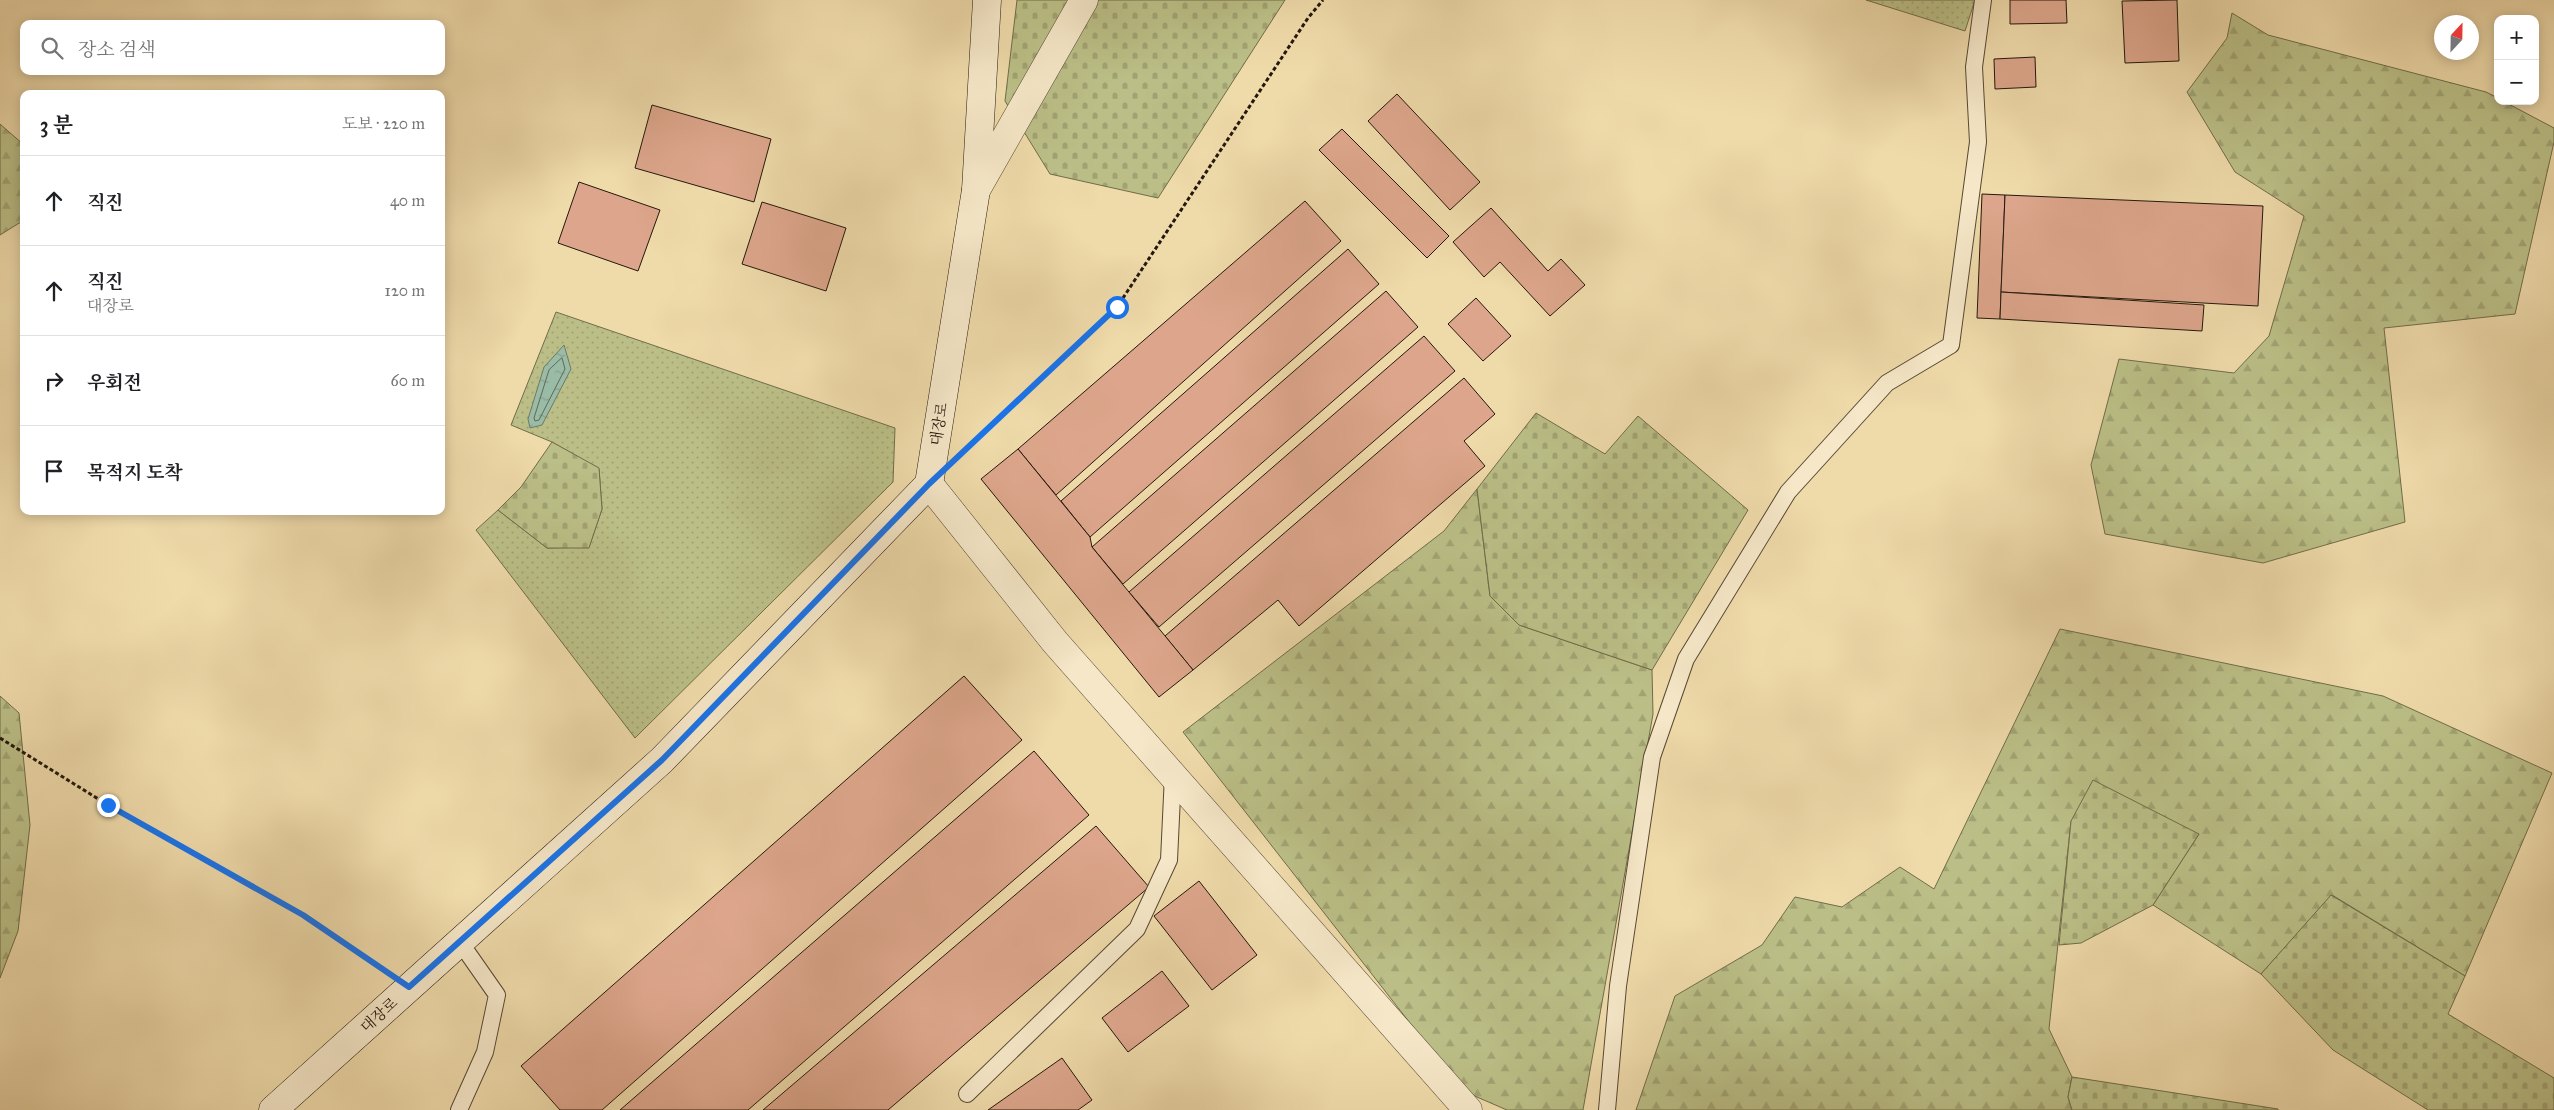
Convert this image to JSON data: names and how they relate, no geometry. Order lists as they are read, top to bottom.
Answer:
{
  "streets": {
    "street": ["대장로"]
  },
  "north": "top",
  "page": {
    "map_buttons": ["+", "−"],
    "search": "장소 검색",
    "heading": ["3 분", "도보 · 220 m"],
    "list": [
      ["직진", "40 m"],
      ["직진", "대장로", "120 m"],
      ["우회전", "60 m"],
      "목적지 도착"
    ]
  }
}
